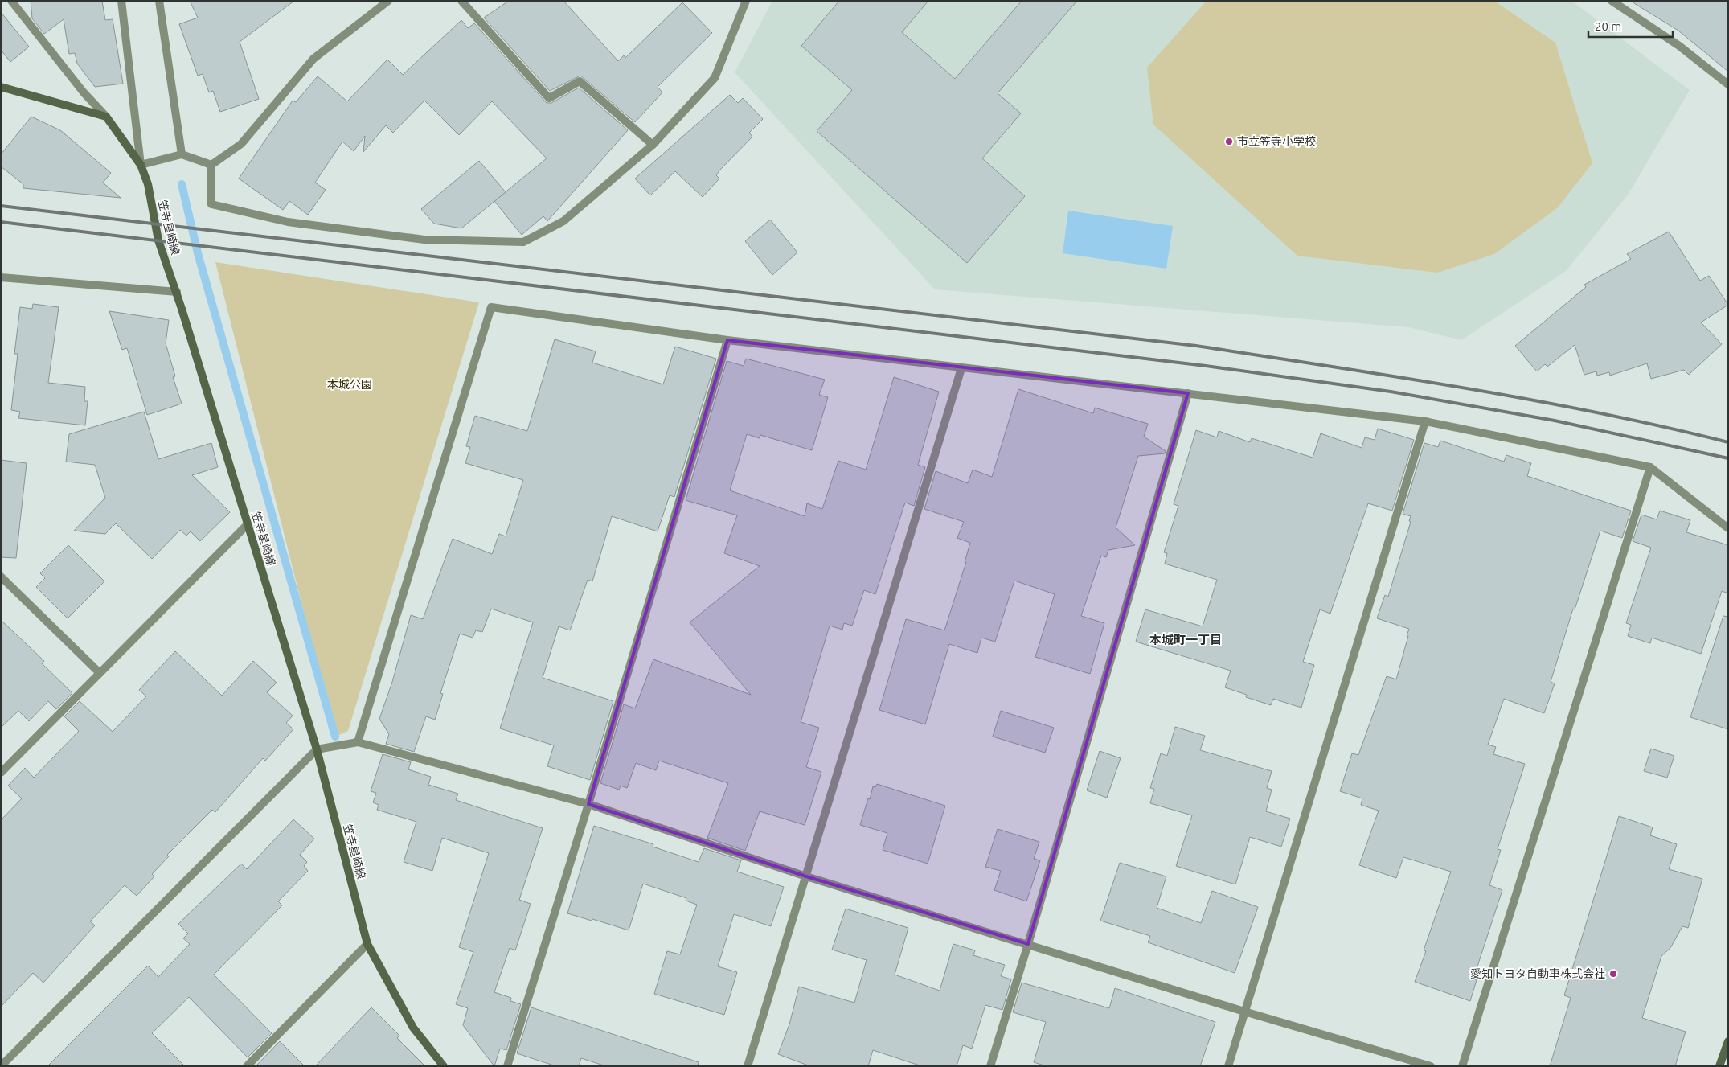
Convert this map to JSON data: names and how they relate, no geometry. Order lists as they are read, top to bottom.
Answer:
{
  "streets": {
    "main road": ["笠寺星崎線"]
  },
  "districts": ["本城町一丁目"],
  "parks": ["本城公園"],
  "places": ["市立笠寺小学校", "愛知トヨタ自動車株式会社"],
  "scale_bar": "20 m"
}
